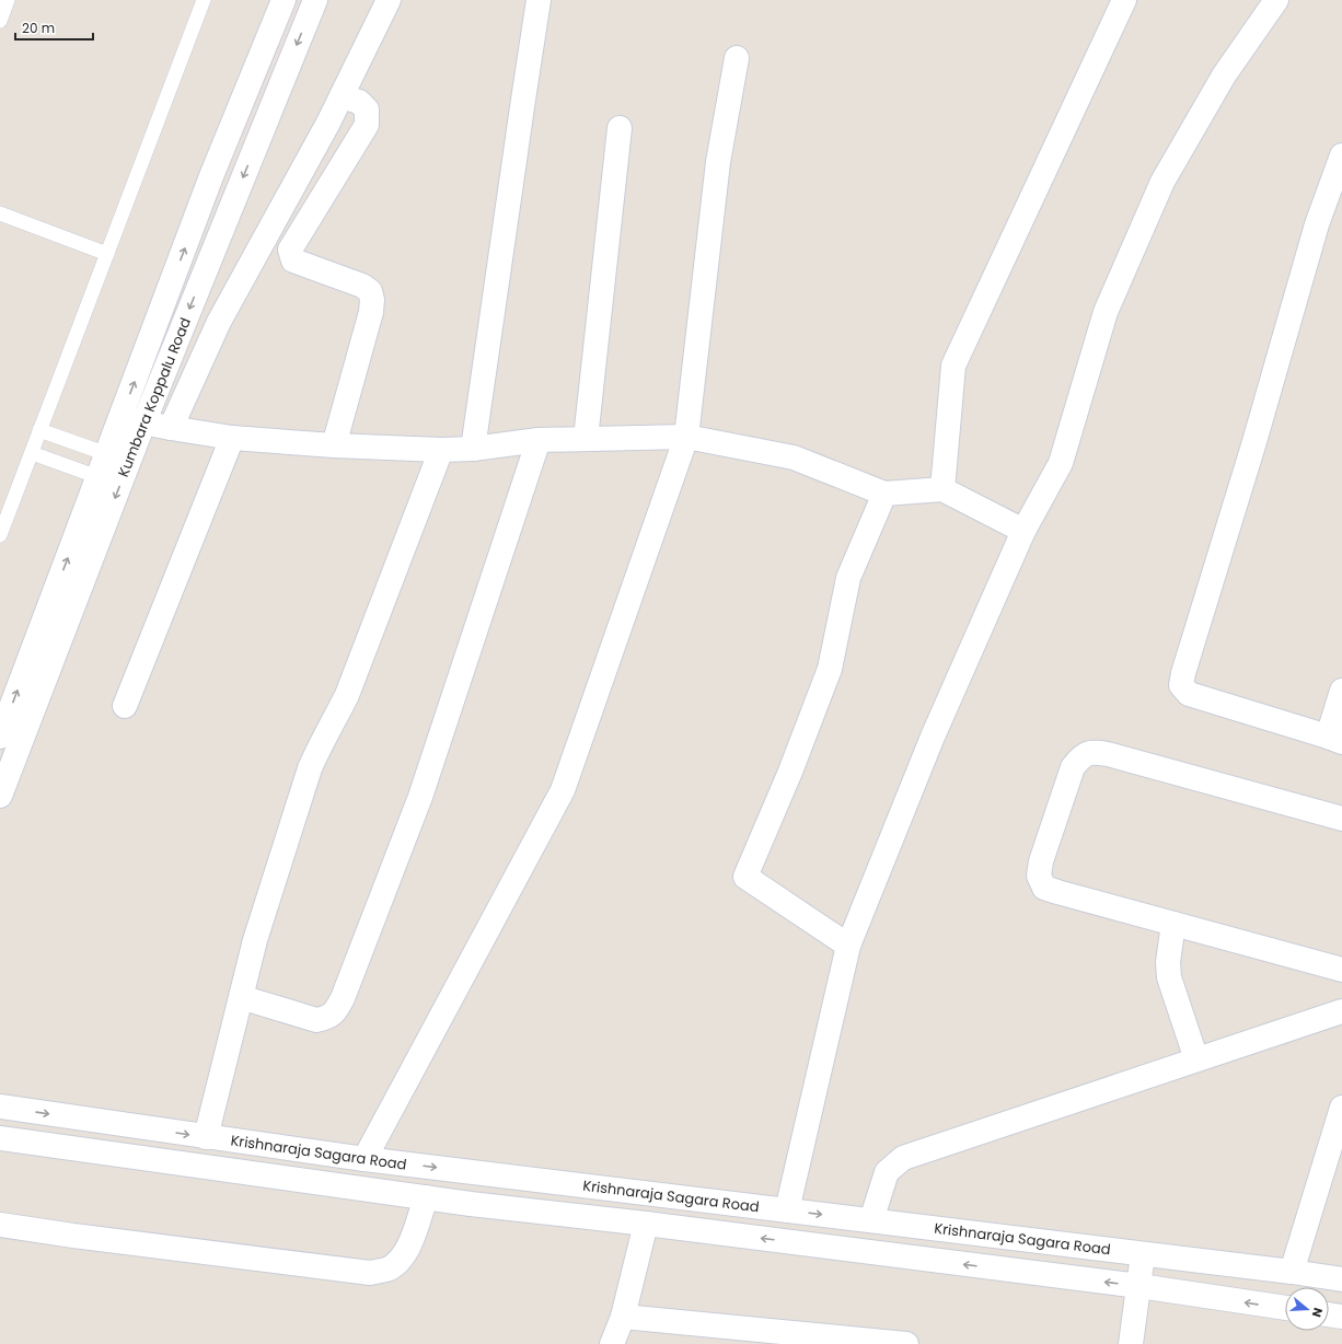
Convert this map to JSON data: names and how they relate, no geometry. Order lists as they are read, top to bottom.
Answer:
{
  "streets": {
    "street": ["Kumbara Koppalu Road", "Krishnaraja Sagara Road"]
  },
  "scale_bar": "20 m",
  "north": "right"
}
